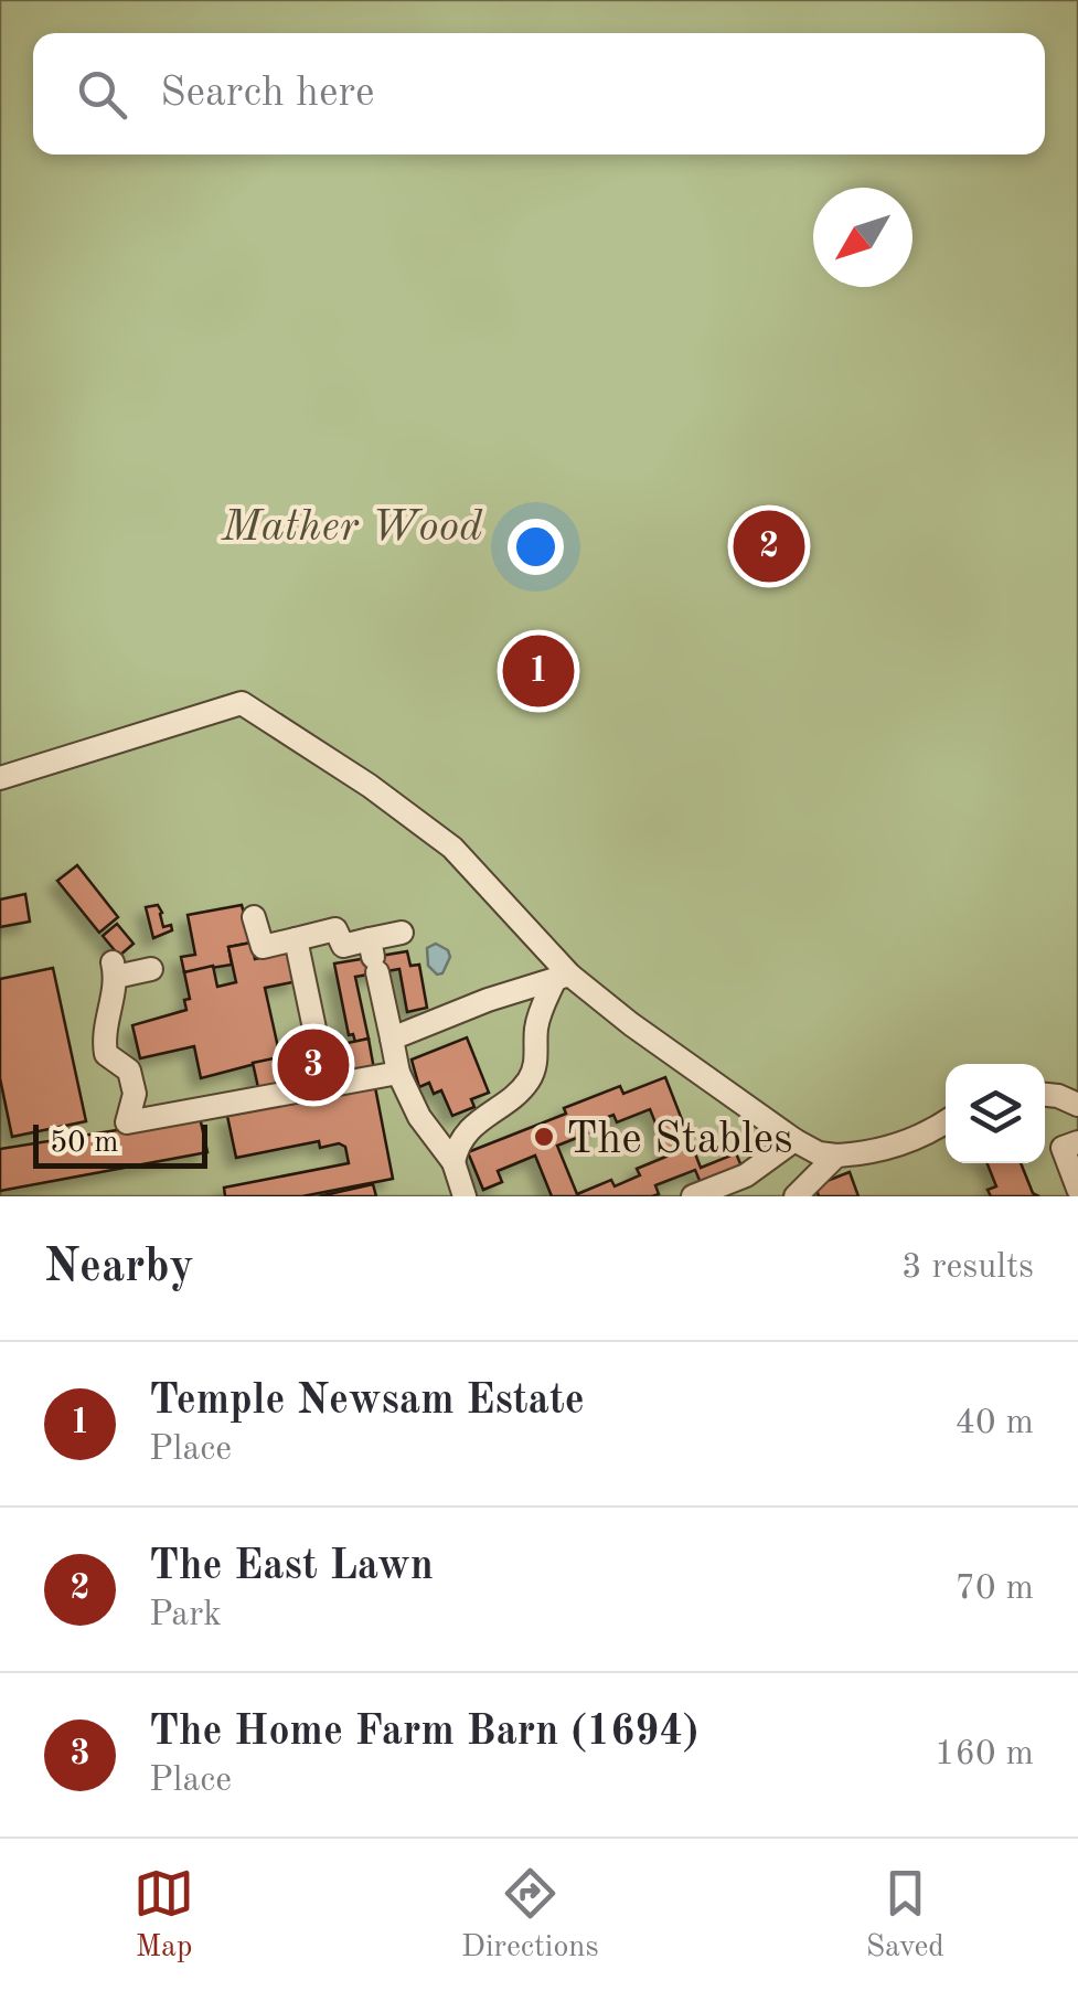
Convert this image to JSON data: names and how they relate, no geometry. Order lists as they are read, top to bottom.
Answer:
{
  "parks": ["Mather Wood"],
  "places": ["The Stables"],
  "scale_bar": "50 m",
  "north": "bottom left",
  "page": {
    "search": "Search here",
    "pins": ["2", "1", "3"],
    "scale": "50 m",
    "heading": ["Nearby", "3 results"],
    "list": [
      {
        "mark": "1",
        "name": "Temple Newsam Estate",
        "note": "Place",
        "value": "40 m"
      },
      {
        "mark": "2",
        "name": "The East Lawn",
        "note": "Park",
        "value": "70 m"
      },
      {
        "mark": "3",
        "name": "The Home Farm Barn (1694)",
        "note": "Place",
        "value": "160 m"
      }
    ],
    "nav": ["Map", "Directions", "Saved"]
  }
}
